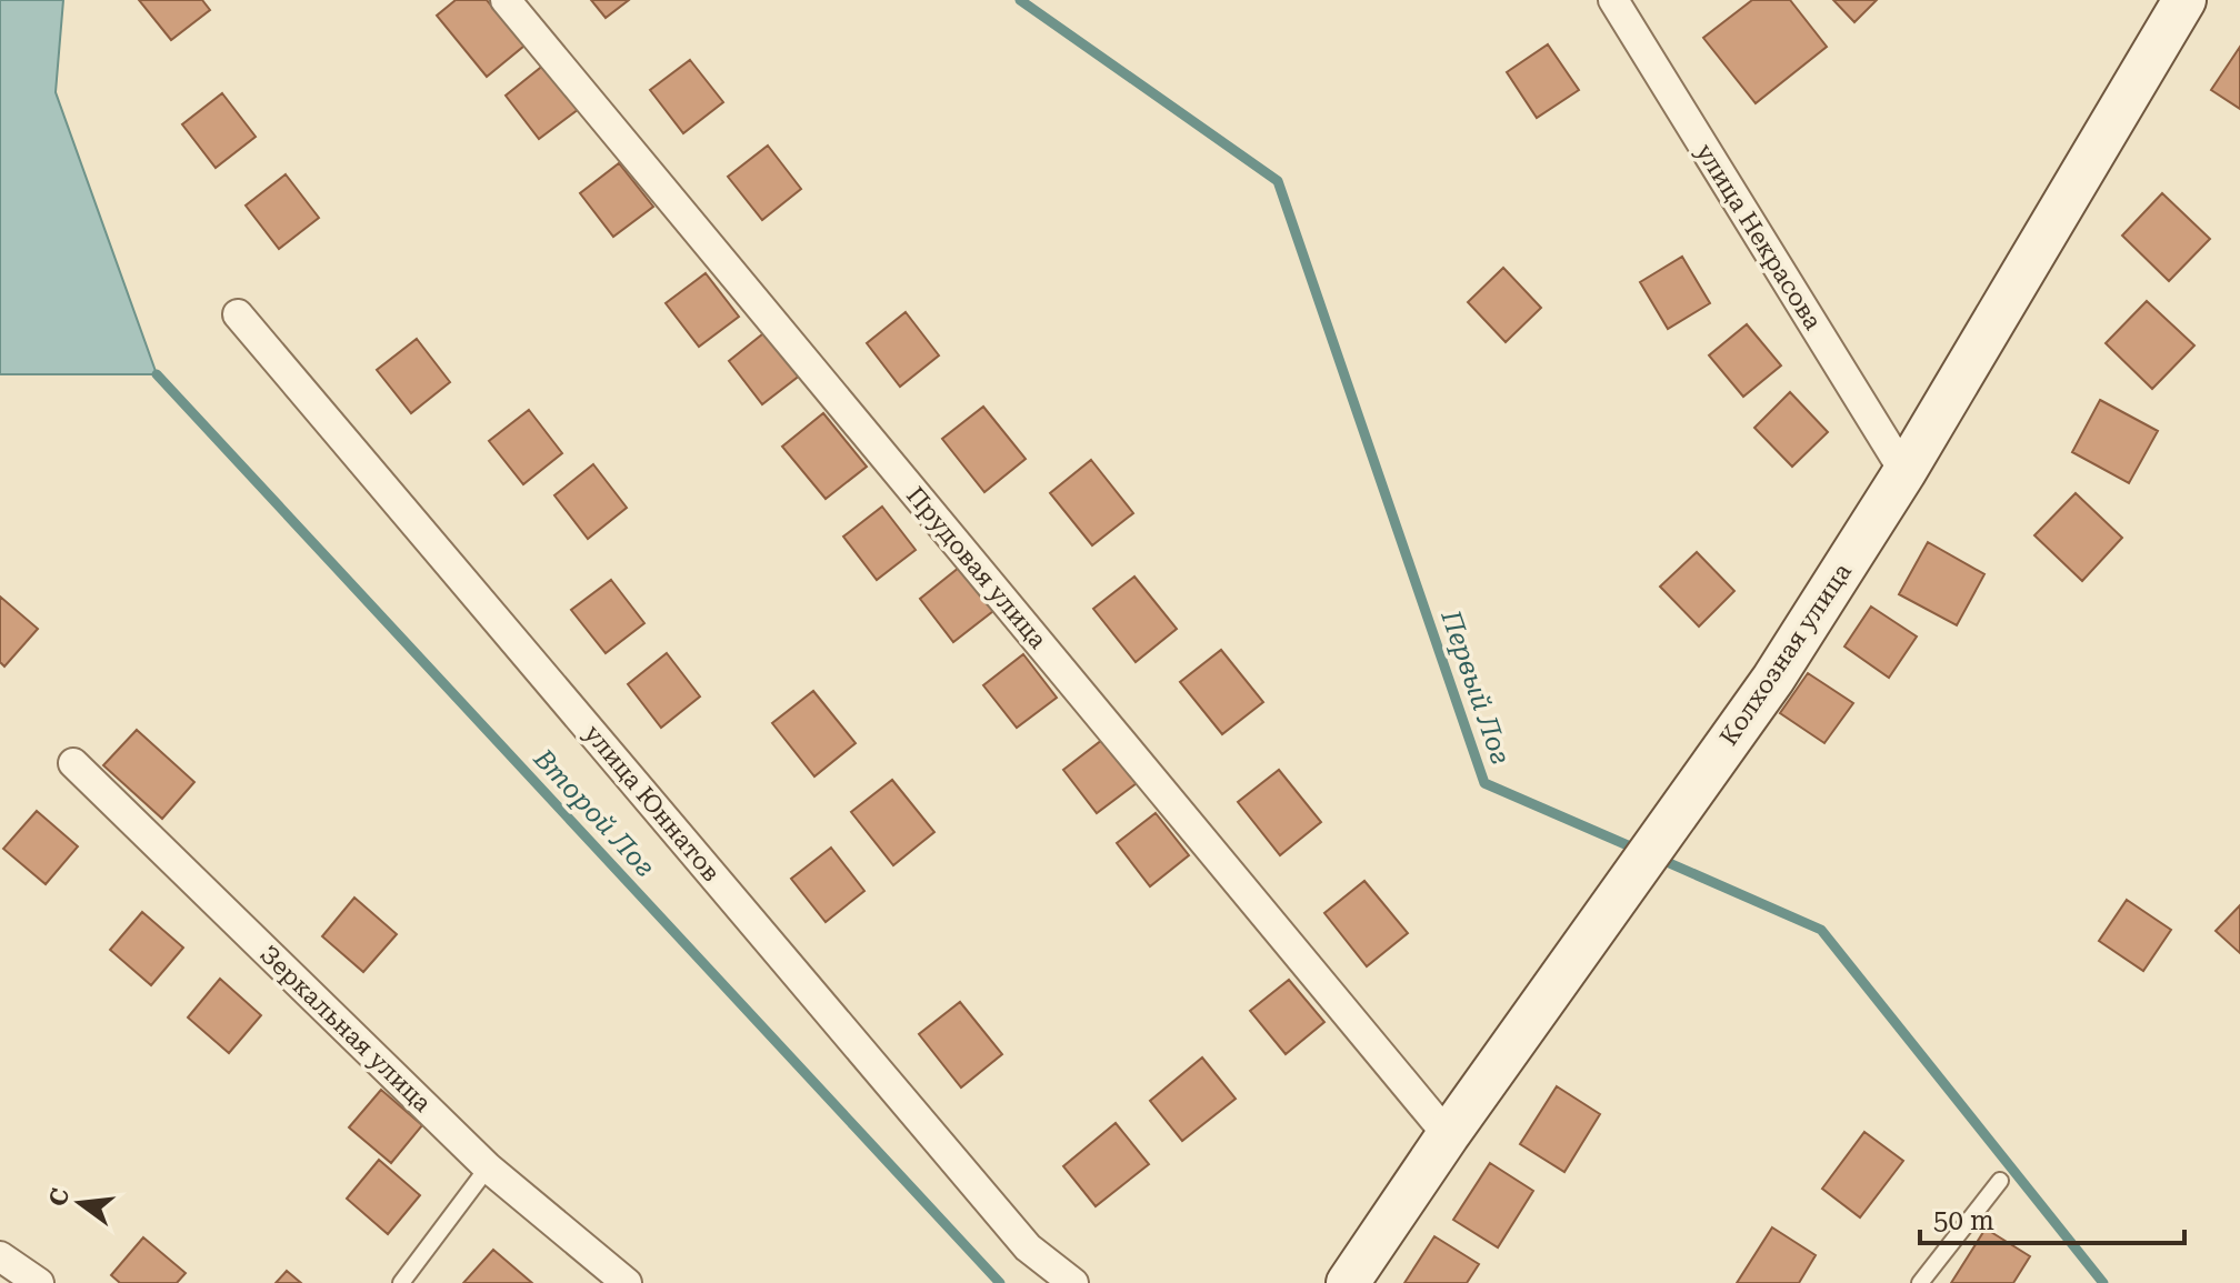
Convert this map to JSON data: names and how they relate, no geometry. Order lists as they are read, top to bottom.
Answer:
{
  "streets": {
    "street": [
      "улица Некрасова",
      "Прудовая улица",
      "Колхозная улица",
      "улица Юннатов",
      "Зеркальная улица"
    ]
  },
  "crossings": [
    ["улица Некрасова", "Колхозная улица"],
    ["Прудовая улица", "Колхозная улица"]
  ],
  "water": ["Первый Лог", "Второй Лог"],
  "scale_bar": "50 m",
  "north": "left"
}
